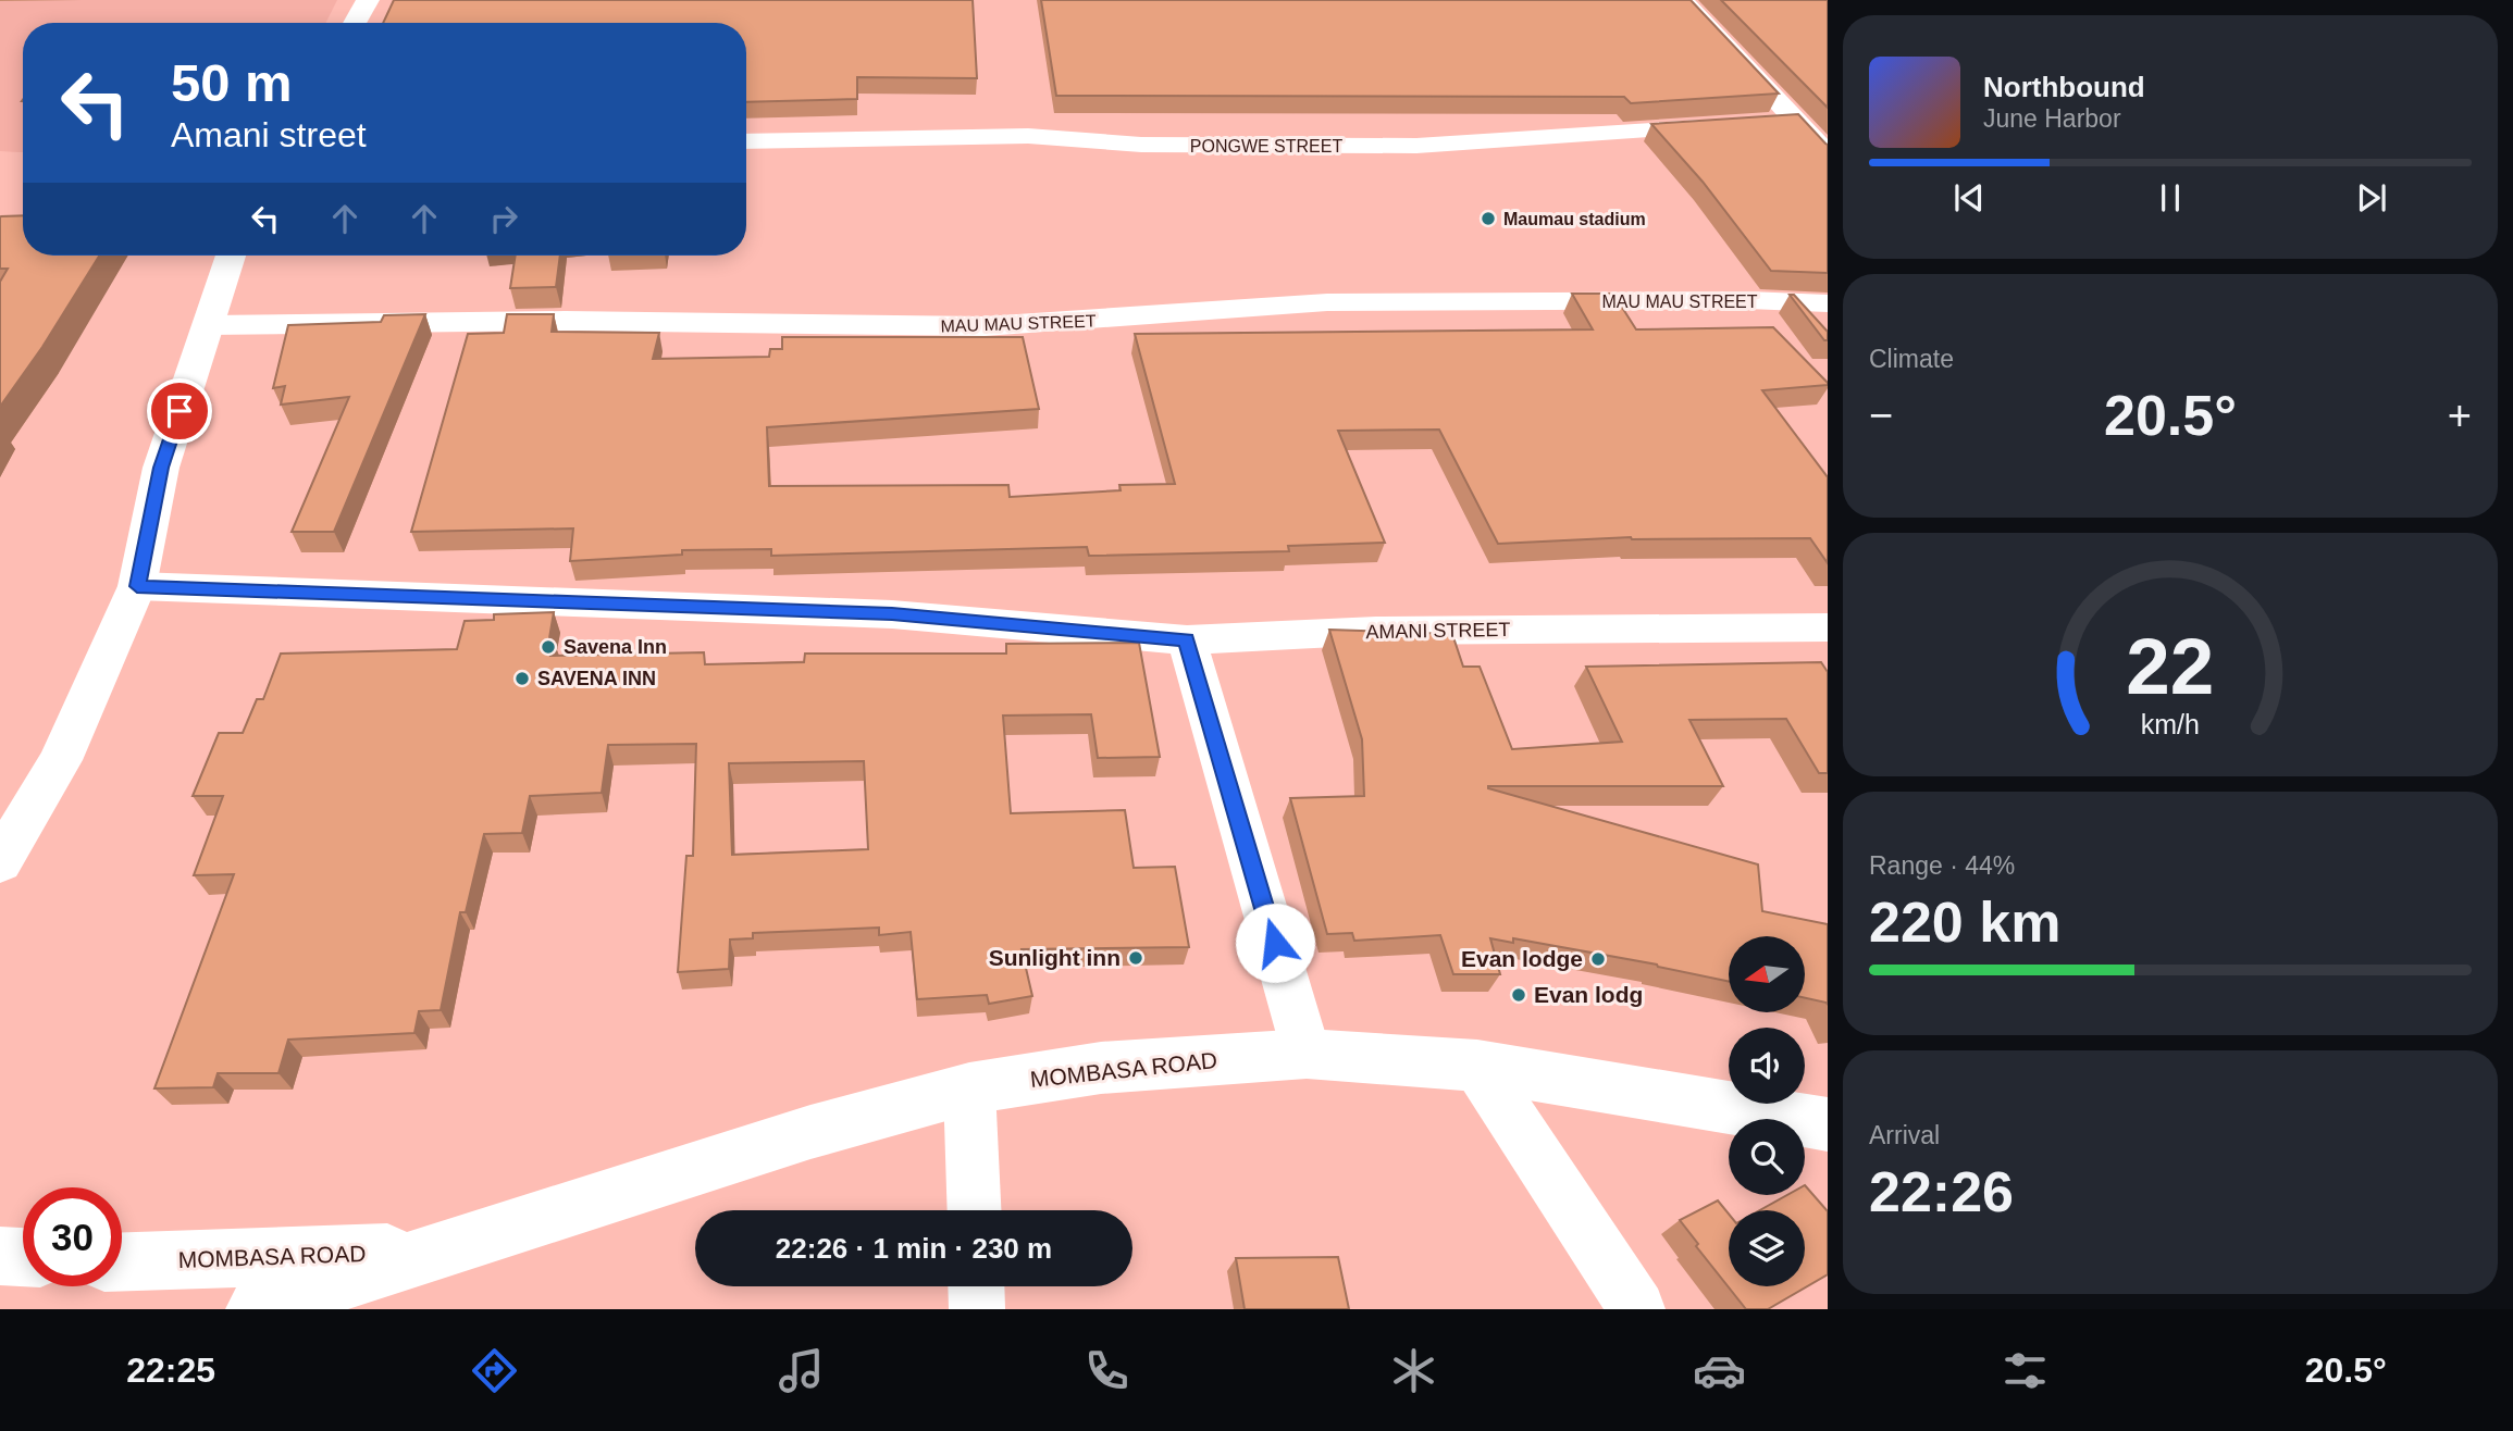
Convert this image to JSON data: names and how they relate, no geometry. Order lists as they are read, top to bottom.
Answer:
{
  "streets": {
    "main road": ["MOMBASA ROAD"],
    "street": ["PONGWE STREET", "MAU MAU STREET", "AMANI STREET"]
  },
  "places": [
    "Maumau stadium",
    "Savena Inn",
    "SAVENA INN",
    "Sunlight inn",
    "Evan lodge",
    "Evan lodg"
  ],
  "north": "left",
  "page": {
    "turn": ["50 m", "Amani street"],
    "song": ["Northbound", "June Harbor"],
    "tile": [
      "Climate",
      ["Range · 44%", "220 km"],
      ["Arrival", "22:26"]
    ],
    "heat": ["−", "20.5°", "+"],
    "limit": "30",
    "trip": "22:26 · 1 min · 230 m",
    "tabs": ["22:25", "20.5°"],
    "gauge": ["22", "km/h"]
  }
}
